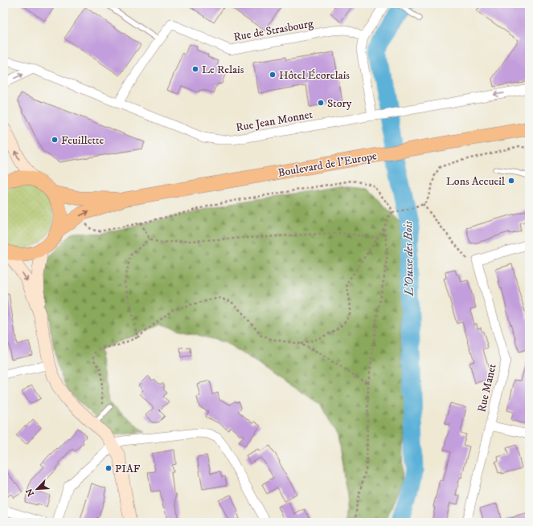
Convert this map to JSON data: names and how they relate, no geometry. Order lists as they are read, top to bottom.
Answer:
{
  "streets": {
    "main road": ["Boulevard de l'Europe"],
    "street": ["Rue de Strasbourg", "Rue Jean Monnet", "Rue Manet"]
  },
  "crossings": [
    ["Rue de Strasbourg", "Rue Jean Monnet"]
  ],
  "water": ["L'Ousse des Bois"],
  "places": [
    "Le Relais",
    "Hôtel Écorelais",
    "Story",
    "Feuillette",
    "Lons Accueil",
    "PIAF"
  ],
  "north": "bottom left"
}
